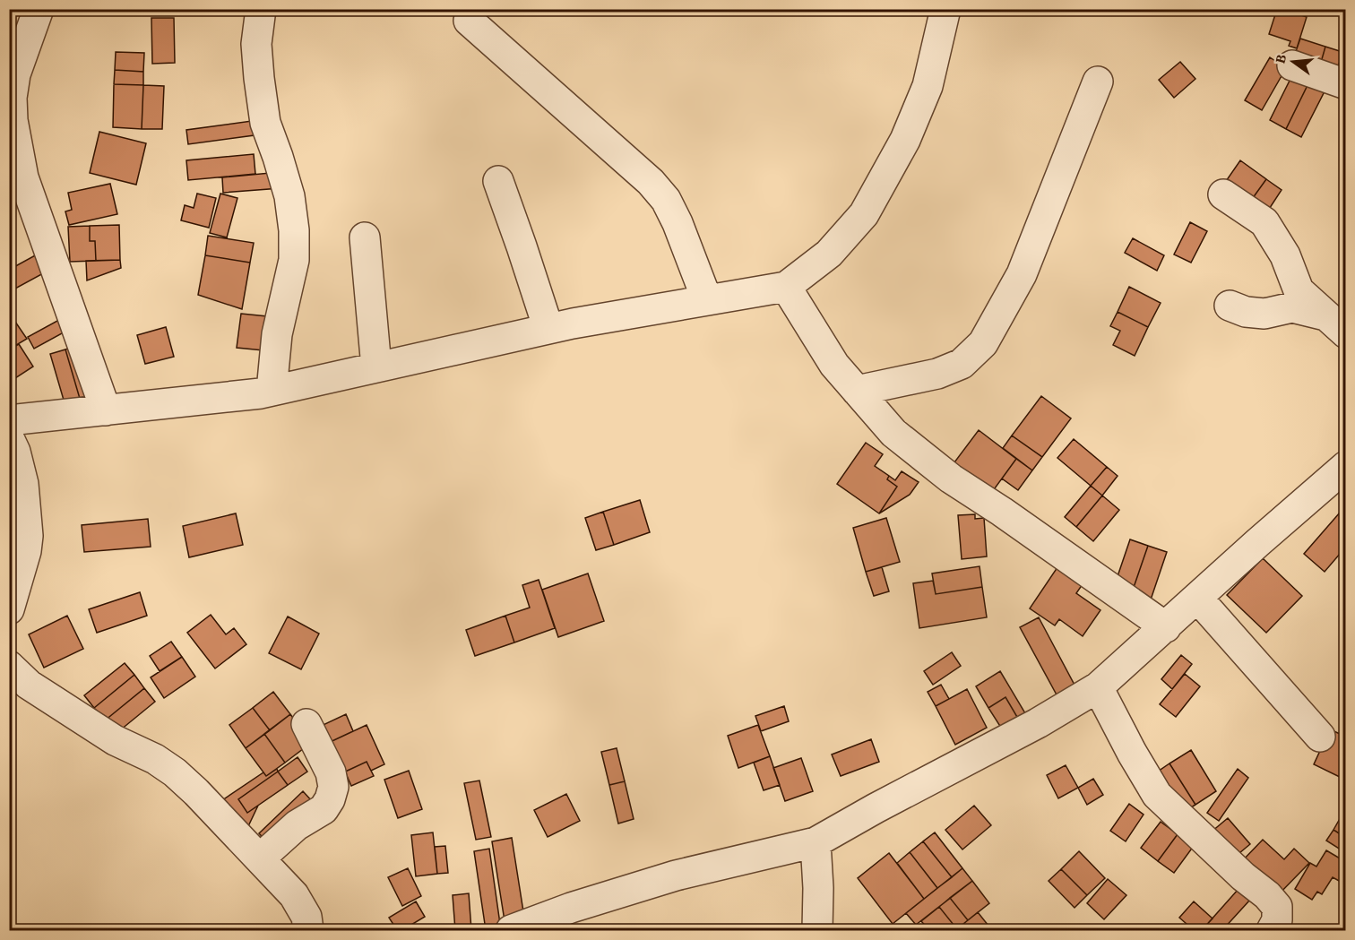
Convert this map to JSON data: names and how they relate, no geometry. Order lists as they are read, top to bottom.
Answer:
{
  "north": "left"
}
